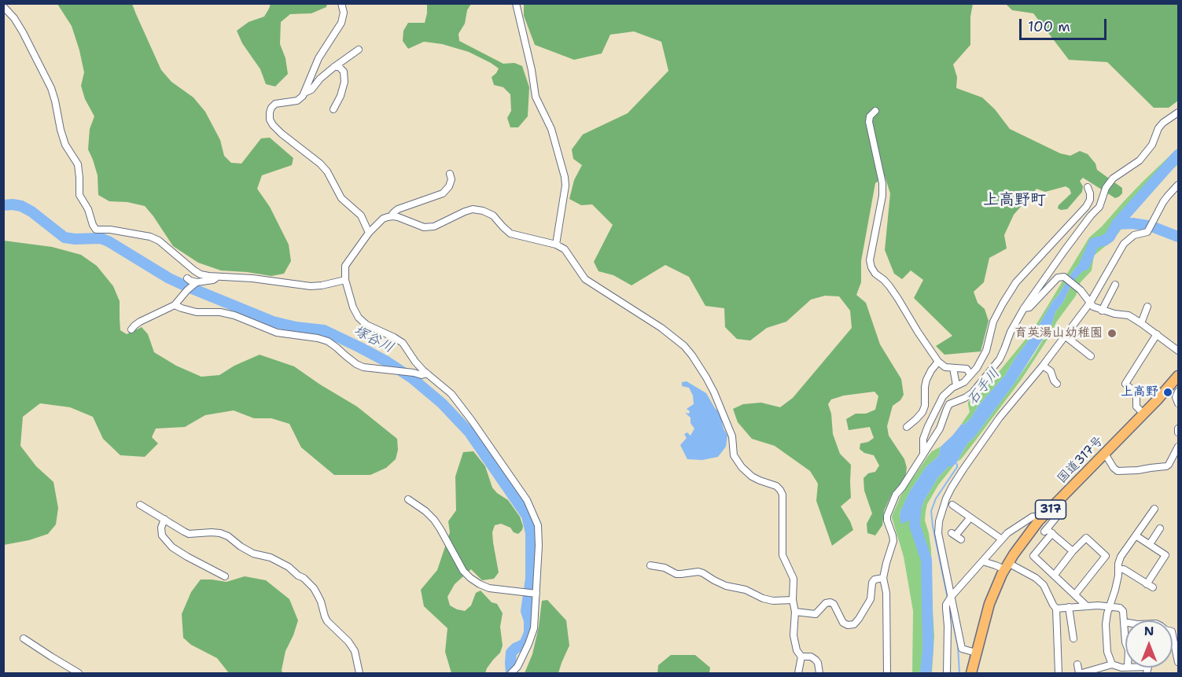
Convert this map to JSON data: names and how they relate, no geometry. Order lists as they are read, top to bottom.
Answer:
{
  "streets": {
    "highway": ["国道317号", "317"]
  },
  "districts": ["上高野町"],
  "water": ["塚谷川", "石手川"],
  "places": ["育英湯山幼稚園", "上高野"],
  "scale_bar": "100 m",
  "north": "top"
}
